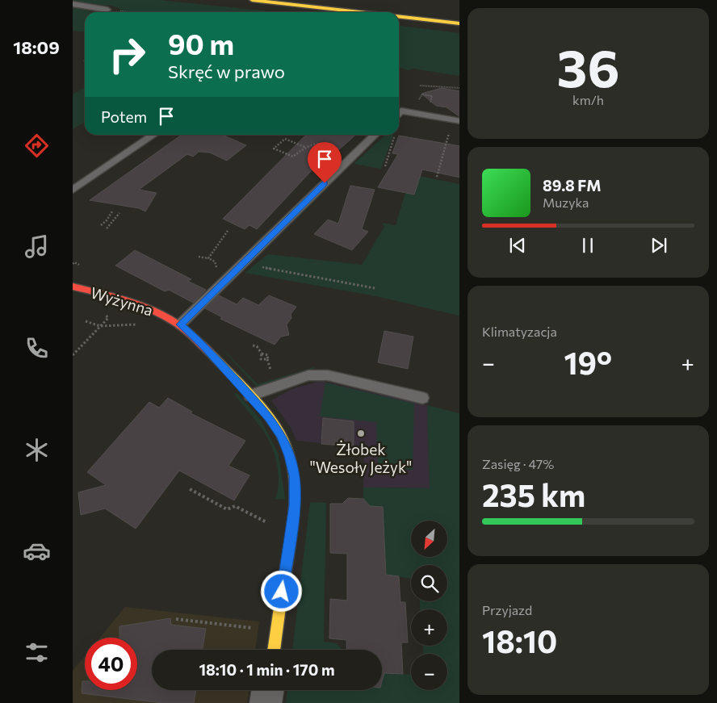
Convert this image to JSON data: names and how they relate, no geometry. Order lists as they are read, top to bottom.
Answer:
{
  "streets": {
    "main road": ["Wyżynna"]
  },
  "places": ["Żłobek \"Wesoły Jeżyk\""],
  "north": "bottom left",
  "page": {
    "tabs": "18:09",
    "tile": [
      ["36", "km/h"],
      "Klimatyzacja",
      ["Zasięg · 47%", "235 km"],
      ["Przyjazd", "18:10"]
    ],
    "turn": ["90 m", "Skręć w prawo"],
    "then": "Potem",
    "song": ["89.8 FM", "Muzyka"],
    "heat": ["−", "19°", "+"],
    "map_buttons": ["+", "−"],
    "limit": "40",
    "trip": "18:10 · 1 min · 170 m"
  }
}
